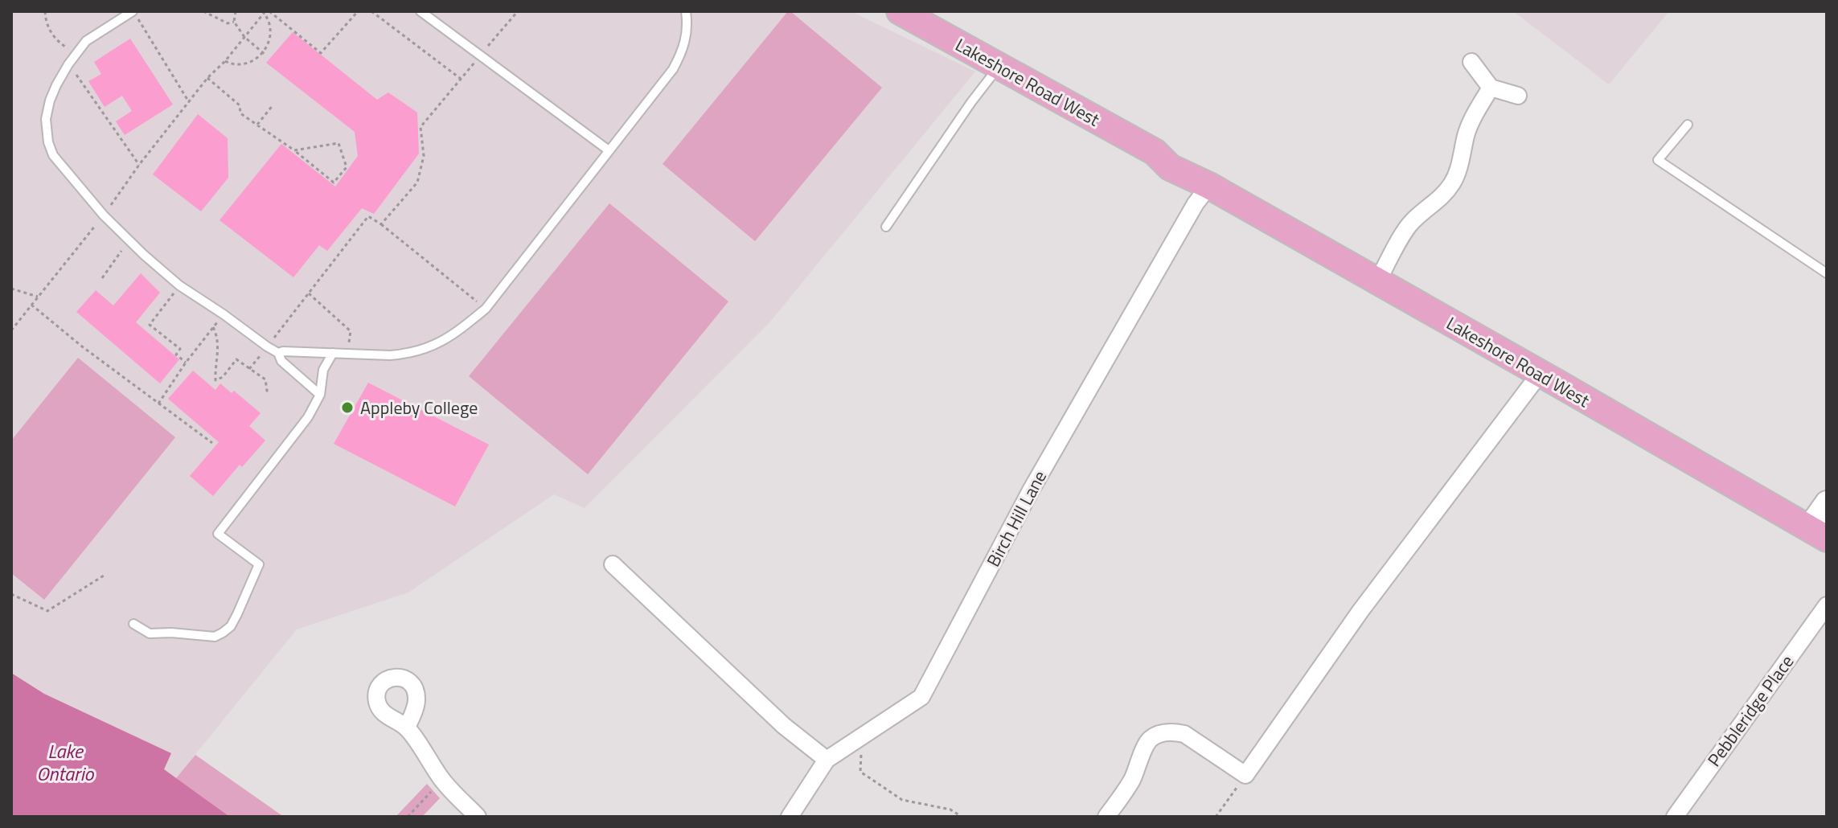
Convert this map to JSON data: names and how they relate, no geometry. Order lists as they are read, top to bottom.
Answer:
{
  "streets": {
    "main road": ["Lakeshore Road West"],
    "street": ["Birch Hill Lane", "Pebbleridge Place"]
  },
  "crossings": [
    ["Lakeshore Road West", "Birch Hill Lane"]
  ],
  "water": ["Lake Ontario"],
  "places": ["Appleby College"]
}
